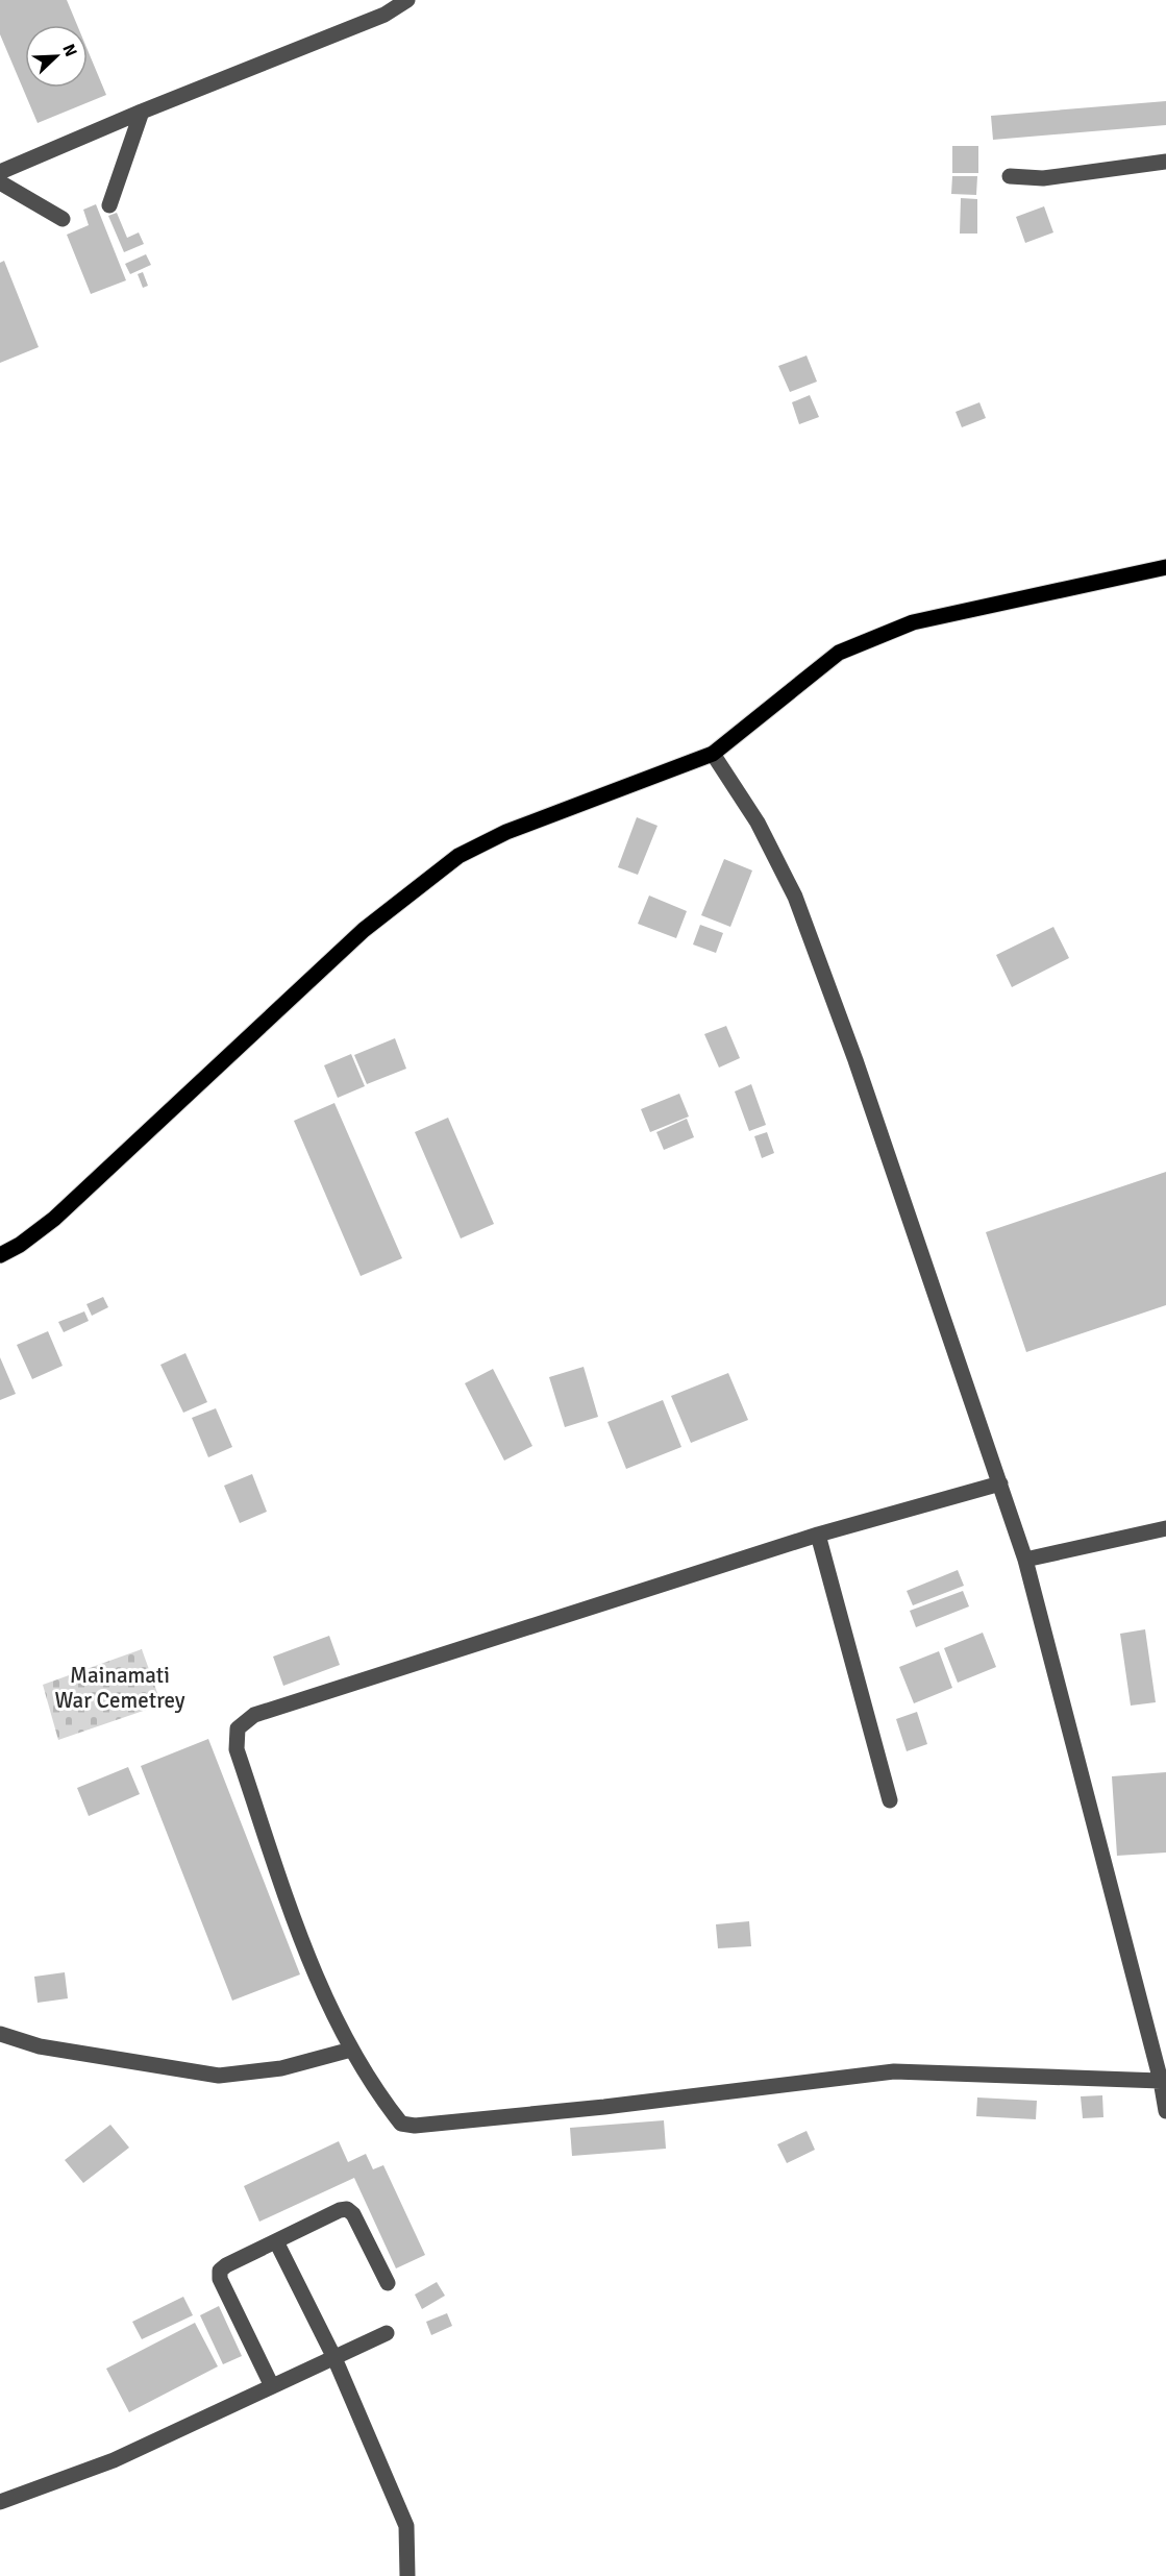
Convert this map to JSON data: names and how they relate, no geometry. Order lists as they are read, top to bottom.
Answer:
{
  "parks": ["Mainamati War Cemetrey"],
  "north": "top right"
}
